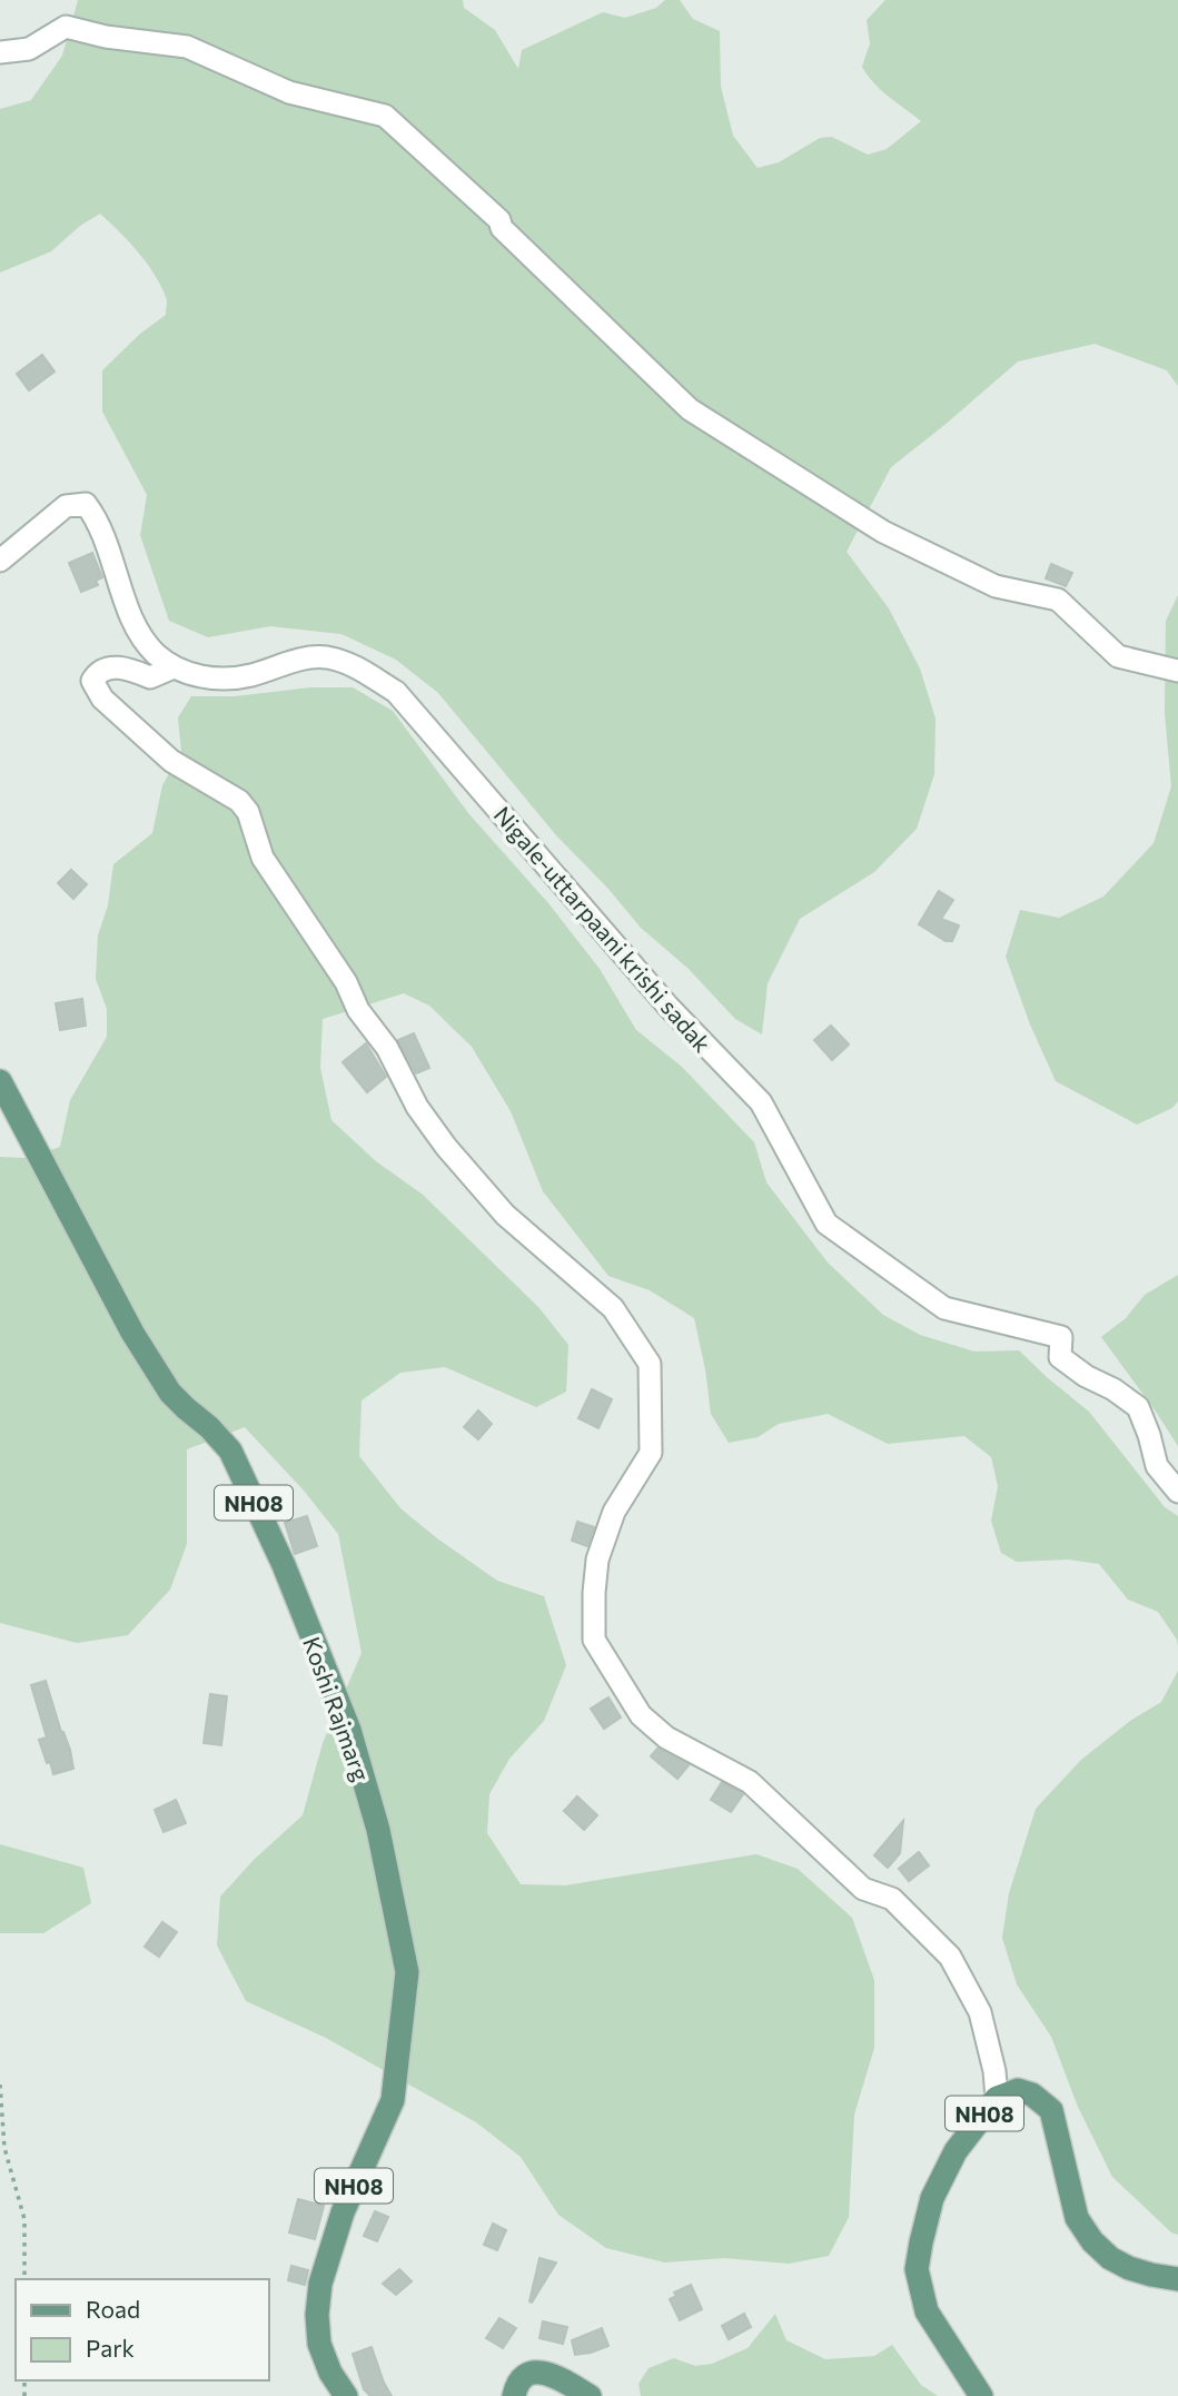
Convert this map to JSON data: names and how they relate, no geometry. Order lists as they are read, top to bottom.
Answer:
{
  "streets": {
    "main road": ["NH08", "Koshi Rajmarg"],
    "street": ["Nigale-uttarpaani krishi sadak"]
  },
  "legend": ["Road", "Park"]
}
